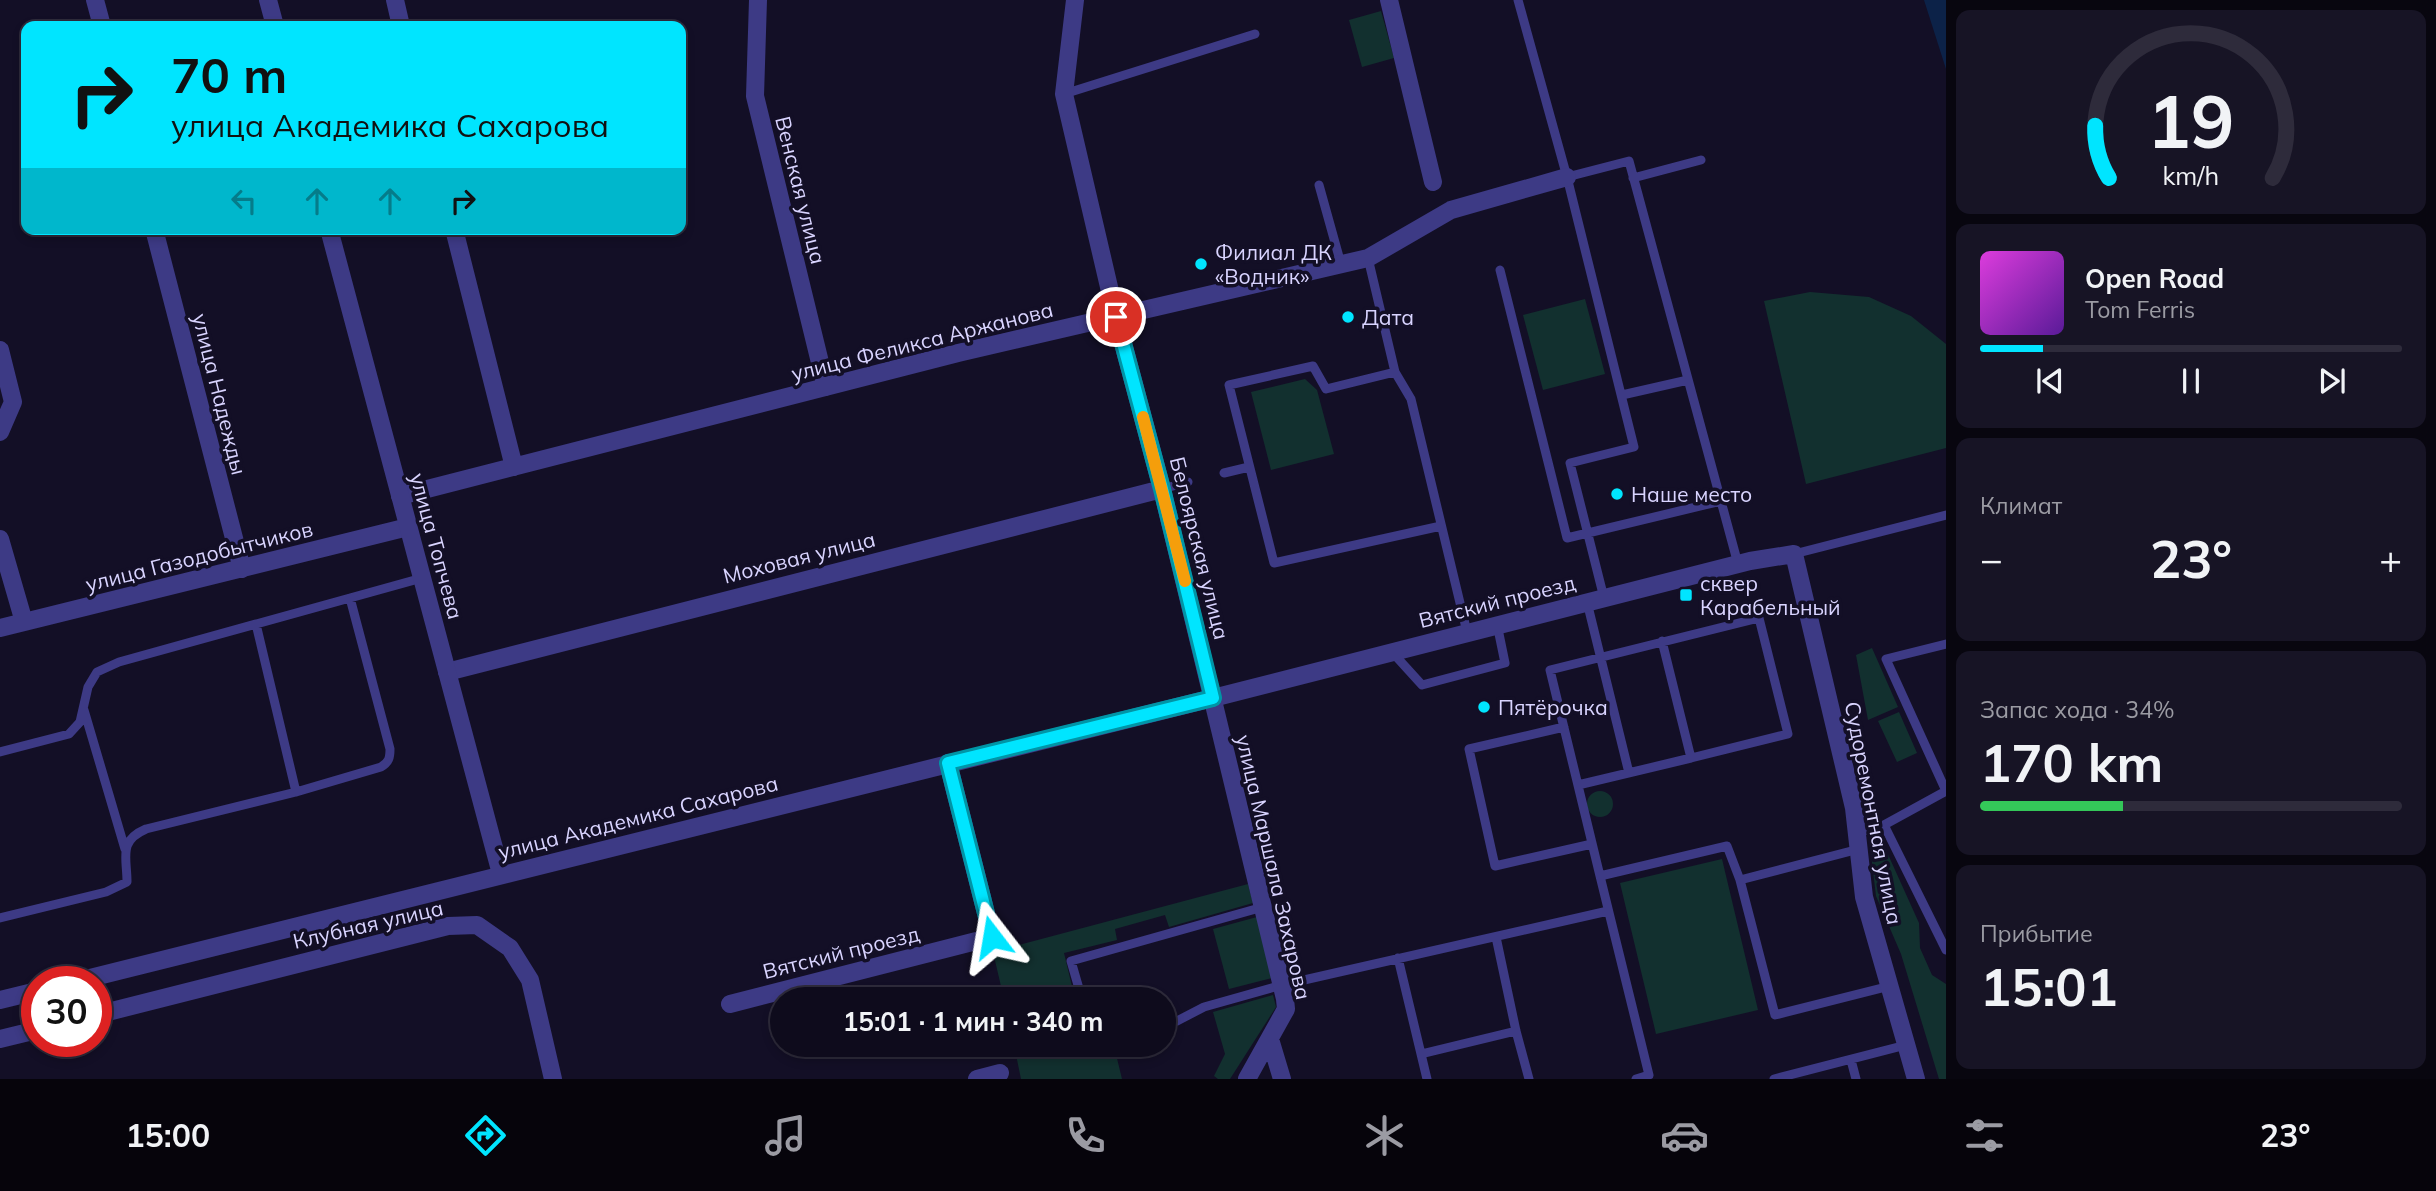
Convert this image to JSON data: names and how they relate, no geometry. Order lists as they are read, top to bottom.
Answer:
{
  "streets": {
    "street": [
      "Венская улица",
      "улица Феликса Аржанова",
      "улица Надежды",
      "улица Топчева",
      "Белоярская улица",
      "улица Газодобытчиков",
      "Моховая улица",
      "Вятский проезд",
      "Судоремонтная улица",
      "улица Академика Сахарова",
      "улица Маршала Захарова",
      "Клубная улица"
    ]
  },
  "crossings": [
    ["Венская улица", "улица Феликса Аржанова"],
    ["улица Феликса Аржанова", "улица Топчева"],
    ["улица Феликса Аржанова", "Белоярская улица"],
    ["улица Надежды", "улица Газодобытчиков"],
    ["улица Топчева", "улица Газодобытчиков"],
    ["улица Топчева", "Моховая улица"],
    ["улица Топчева", "улица Академика Сахарова"],
    ["Белоярская улица", "Моховая улица"],
    ["Белоярская улица", "Вятский проезд"],
    ["Белоярская улица", "улица Академика Сахарова"],
    ["Белоярская улица", "улица Маршала Захарова"],
    ["Вятский проезд", "Судоремонтная улица"],
    ["Вятский проезд", "улица Академика Сахарова"],
    ["Вятский проезд", "улица Маршала Захарова"],
    ["улица Академика Сахарова", "улица Маршала Захарова"]
  ],
  "places": {
    "other": [
      "Филиал ДК «Водник»",
      "Дата",
      "Наше место",
      "Пятёрочка"
    ],
    "transit": ["сквер Карабельный"]
  },
  "page": {
    "turn": ["70 m", "улица Академика Сахарова"],
    "song": ["Open Road", "Tom Ferris"],
    "tile": [
      "Климат",
      ["Запас хода · 34%", "170 km"],
      ["Прибытие", "15:01"]
    ],
    "heat": ["−", "23°", "+"],
    "limit": "30",
    "trip": "15:01 · 1 мин · 340 m",
    "tabs": ["15:00", "23°"],
    "gauge": ["19", "km/h"]
  }
}
